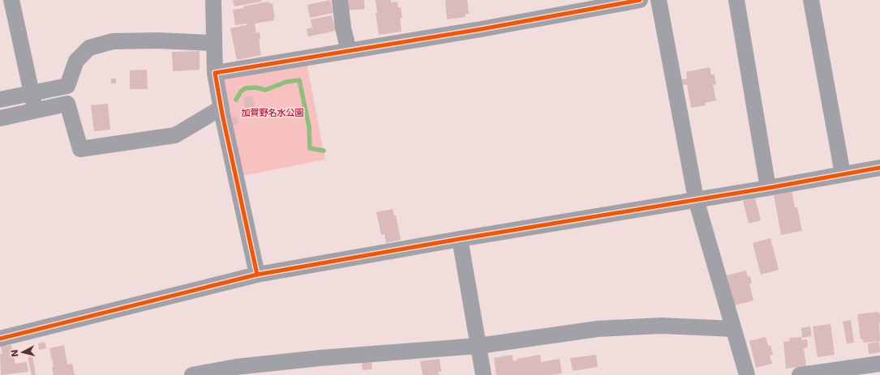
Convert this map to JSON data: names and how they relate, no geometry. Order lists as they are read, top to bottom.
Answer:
{
  "parks": ["加賀野名水公園"],
  "north": "left"
}
